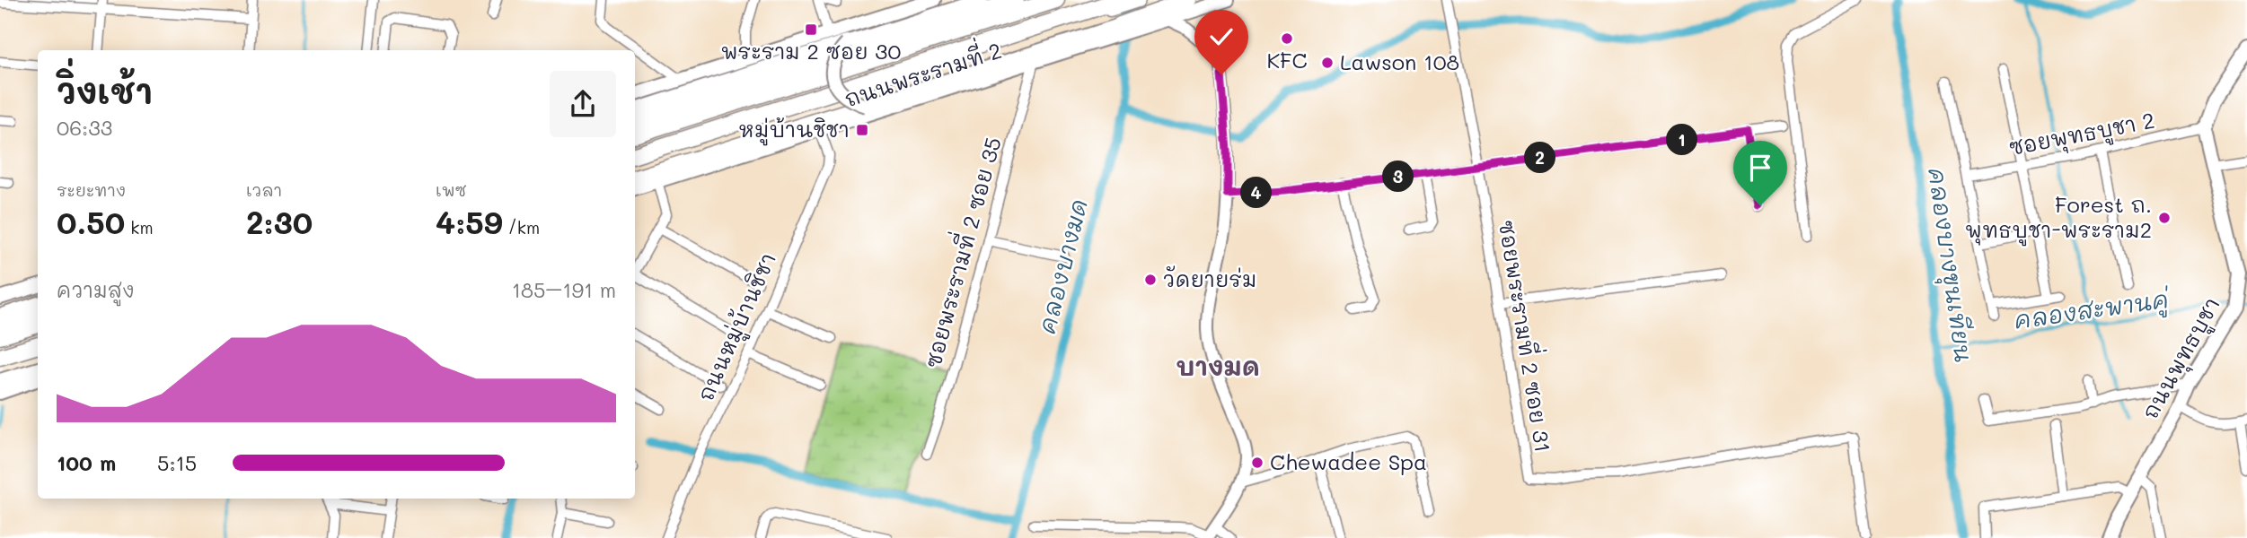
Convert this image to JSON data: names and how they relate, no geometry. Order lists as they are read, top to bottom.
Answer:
{
  "streets": {
    "highway": ["ถนนพระรามที่ 2"],
    "main road": ["ถนนพุทธบูชา"],
    "street": [
      "ซอยพุทธบูชา 2",
      "ซอยพระรามที่ 2 ซอย 35",
      "ถนนหมู่บ้านชิชา",
      "ซอยพระรามที่ 2 ซอย 31"
    ]
  },
  "crossings": [
    ["ถนนพระรามที่ 2", "ซอยพระรามที่ 2 ซอย 35"],
    ["ถนนพระรามที่ 2", "ถนนหมู่บ้านชิชา"],
    ["ซอยพุทธบูชา 2", "ถนนพุทธบูชา"]
  ],
  "districts": ["บางมด"],
  "water": ["คลองบางขุนเทียน", "คลองบางมด", "คลองสะพานคู่"],
  "places": {
    "transit": ["พระราม 2 ซอย 30", "หมู่บ้านชิชา"],
    "other": [
      "KFC",
      "Lawson 108",
      "Forest ถ. พุทธบูชา-พระราม2",
      "วัดยายร่ม",
      "Chewadee Spa"
    ]
  },
  "page": {
    "heading": ["วิ่งเช้า", "06:33"],
    "pins": [
      "1",
      "2",
      "3",
      "4"
    ],
    "stats": [
      ["ระยะทาง", "0.50 km"],
      ["เวลา", "2:30"],
      ["เพซ", "4:59 /km"]
    ],
    "chart": ["ความสูง", "185–191 m"],
    "list": [
      {
        "name": "100 m",
        "note": "5:15"
      }
    ]
  }
}
